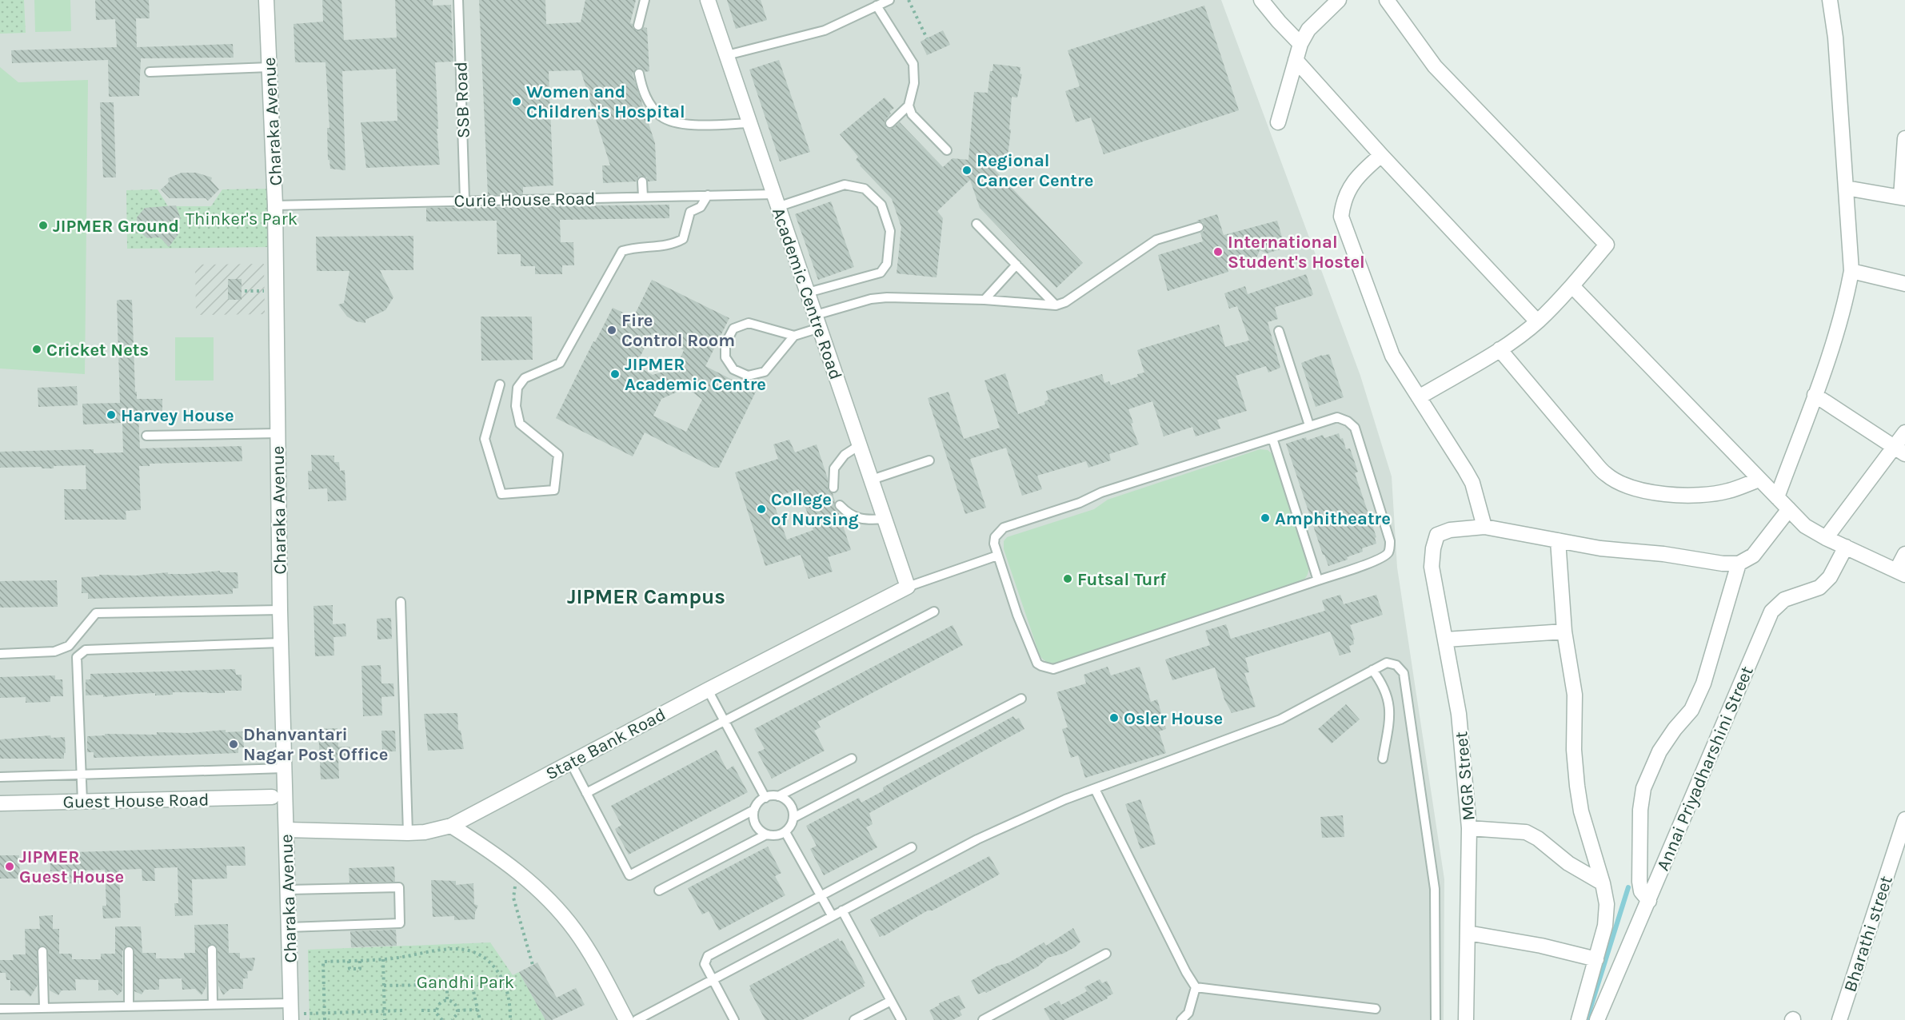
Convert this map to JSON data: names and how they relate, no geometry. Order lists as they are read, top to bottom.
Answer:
{
  "streets": {
    "street": [
      "Charaka Avenue",
      "Academic Centre Road",
      "State Bank Road",
      "Annai Priyadharshini Street",
      "MGR Street",
      "Guest House Road",
      "Bharathi street"
    ],
    "lane": ["SSB Road", "Curie House Road"]
  },
  "crossings": [
    ["SSB Road", "Curie House Road"],
    ["Charaka Avenue", "Curie House Road"],
    ["Charaka Avenue", "State Bank Road"],
    ["Charaka Avenue", "Guest House Road"],
    ["Curie House Road", "Academic Centre Road"],
    ["Academic Centre Road", "State Bank Road"]
  ],
  "districts": ["JIPMER Campus"],
  "parks": ["Thinker's Park", "Gandhi Park"],
  "places": [
    "Women and Children's Hospital",
    "Regional Cancer Centre",
    "JIPMER Ground",
    "International Student's Hostel",
    "Fire Control Room",
    "Cricket Nets",
    "JIPMER Academic Centre",
    "Harvey House",
    "College of Nursing",
    "Amphitheatre",
    "Futsal Turf",
    "Osler House",
    "Dhanvantari Nagar Post Office",
    "JIPMER Guest House"
  ]
}
